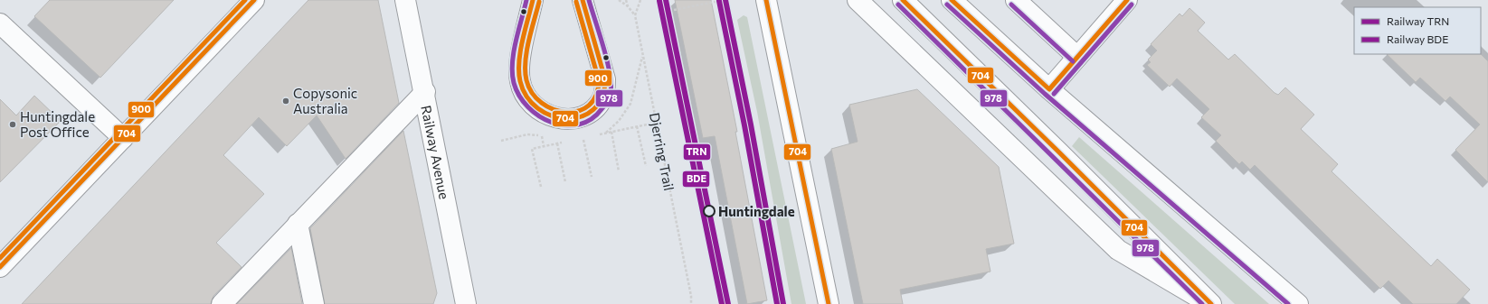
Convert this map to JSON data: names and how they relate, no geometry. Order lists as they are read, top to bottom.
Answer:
{
  "streets": {
    "main road": ["Railway Avenue"],
    "path": ["Djerring Trail"]
  },
  "places": ["Copysonic Australia", "Huntingdale Post Office", "Huntingdale"],
  "lines": [
    "rail line TRN",
    "transit line 704",
    "transit line 978",
    "transit line 900",
    "rail line BDE"
  ],
  "legend": ["Railway TRN", "Railway BDE"]
}
